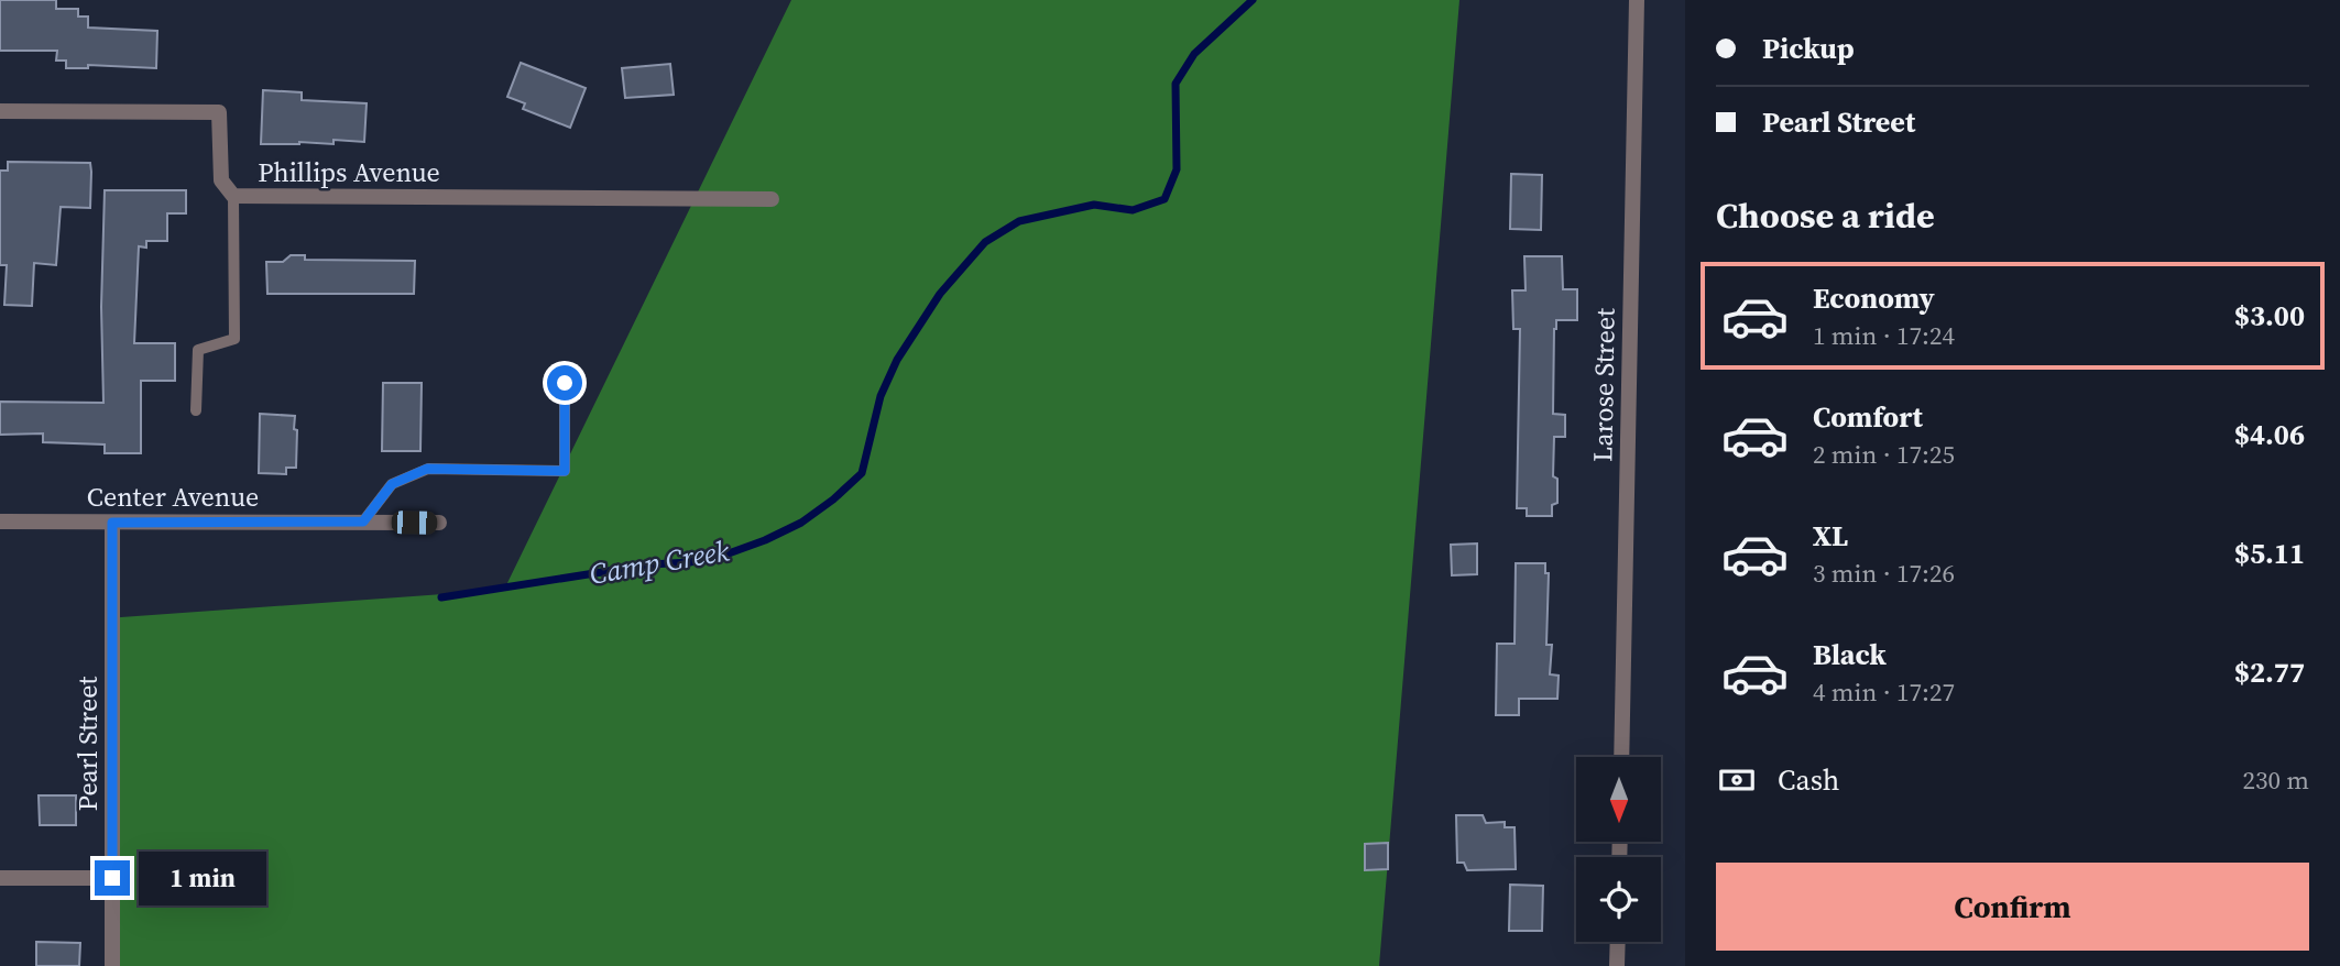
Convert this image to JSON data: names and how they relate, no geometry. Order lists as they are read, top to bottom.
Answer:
{
  "streets": {
    "street": [
      "Phillips Avenue",
      "Larose Street",
      "Center Avenue",
      "Pearl Street"
    ]
  },
  "crossings": [
    ["Center Avenue", "Pearl Street"]
  ],
  "water": ["Camp Creek"],
  "north": "bottom",
  "page": {
    "banner": ["Pickup", "Pearl Street"],
    "heading": "Choose a ride",
    "list": [
      {
        "name": "Economy",
        "note": "1 min · 17:24",
        "value": "$3.00"
      },
      {
        "name": "Comfort",
        "note": "2 min · 17:25",
        "value": "$4.06"
      },
      {
        "name": "XL",
        "note": "3 min · 17:26",
        "value": "$5.11"
      },
      {
        "name": "Black",
        "note": "4 min · 17:27",
        "value": "$2.77"
      }
    ],
    "pay": ["Cash", "230 m"],
    "buttons": "Confirm",
    "bubble": "1 min"
  }
}
